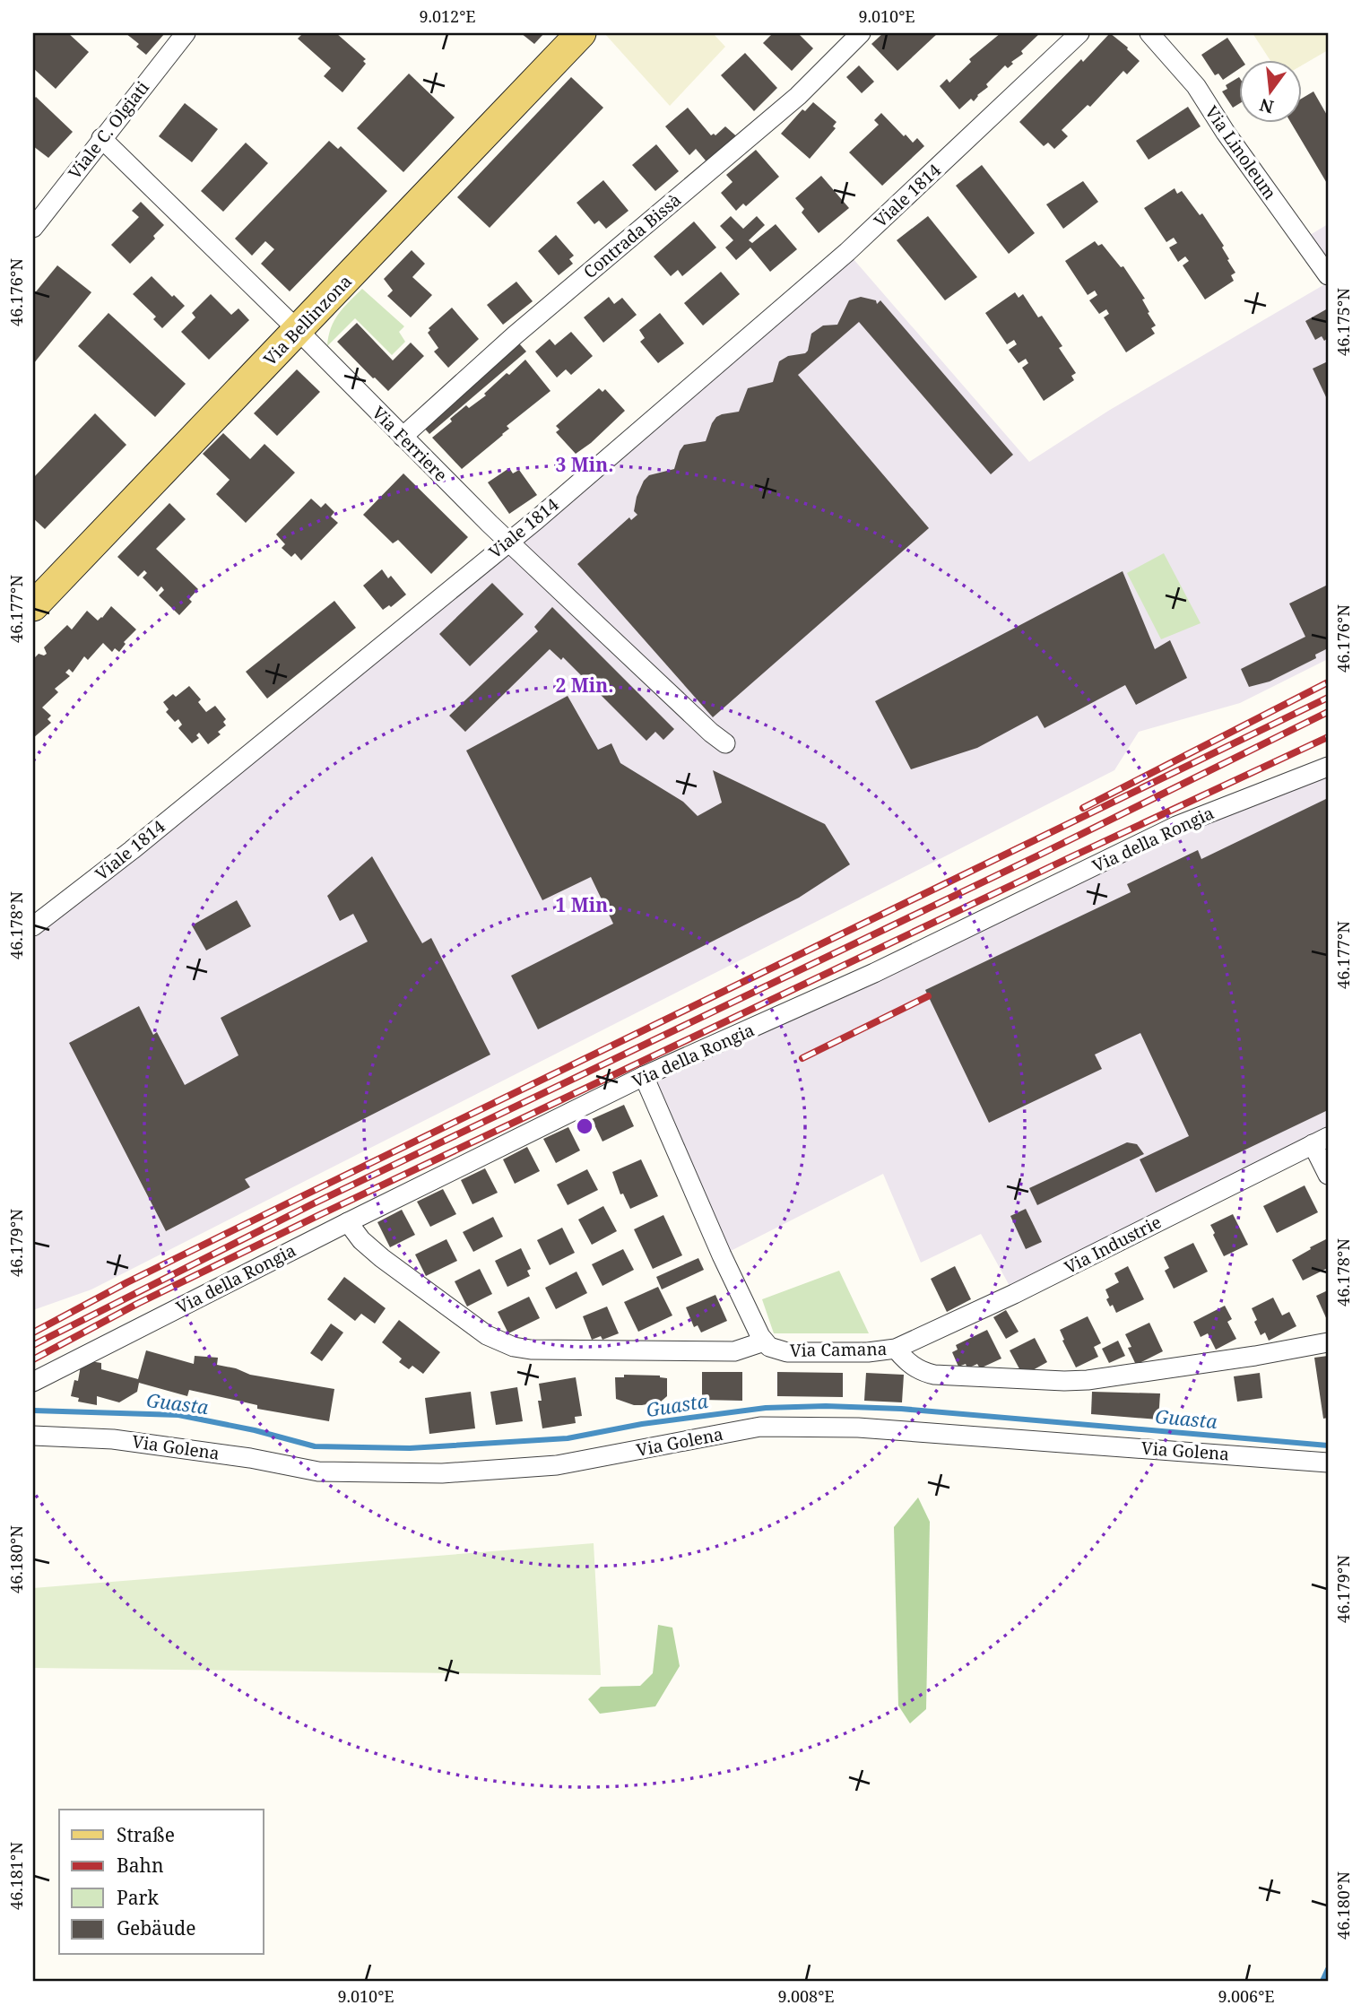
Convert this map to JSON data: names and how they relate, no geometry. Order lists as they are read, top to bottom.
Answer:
{
  "streets": {
    "main road": ["Via Bellinzona"],
    "street": [
      "Viale C. Olgiati",
      "Via Linoleum",
      "Viale 1814",
      "Contrada Bissà",
      "Via Ferriere",
      "Via della Rongia",
      "Via Industrie",
      "Via Camana",
      "Via Golena"
    ]
  },
  "crossings": [
    ["Viale C. Olgiati", "Via Ferriere"],
    ["Viale 1814", "Via Ferriere"],
    ["Contrada Bissà", "Via Ferriere"],
    ["Via Bellinzona", "Via Ferriere"],
    ["Via della Rongia", "Via Camana"],
    ["Via Industrie", "Via Camana"]
  ],
  "water": ["Guasta"],
  "legend": [
    "Straße",
    "Bahn",
    "Park",
    "Gebäude"
  ],
  "north": "bottom",
  "coordinates": [
    "9.012°E",
    "9.010°E",
    "46.176°N",
    "46.175°N",
    "46.177°N",
    "46.178°N",
    "46.179°N",
    "46.180°N",
    "46.181°N",
    "9.008°E",
    "9.006°E"
  ],
  "rings": ["3 Min.", "2 Min.", "1 Min."]
}
